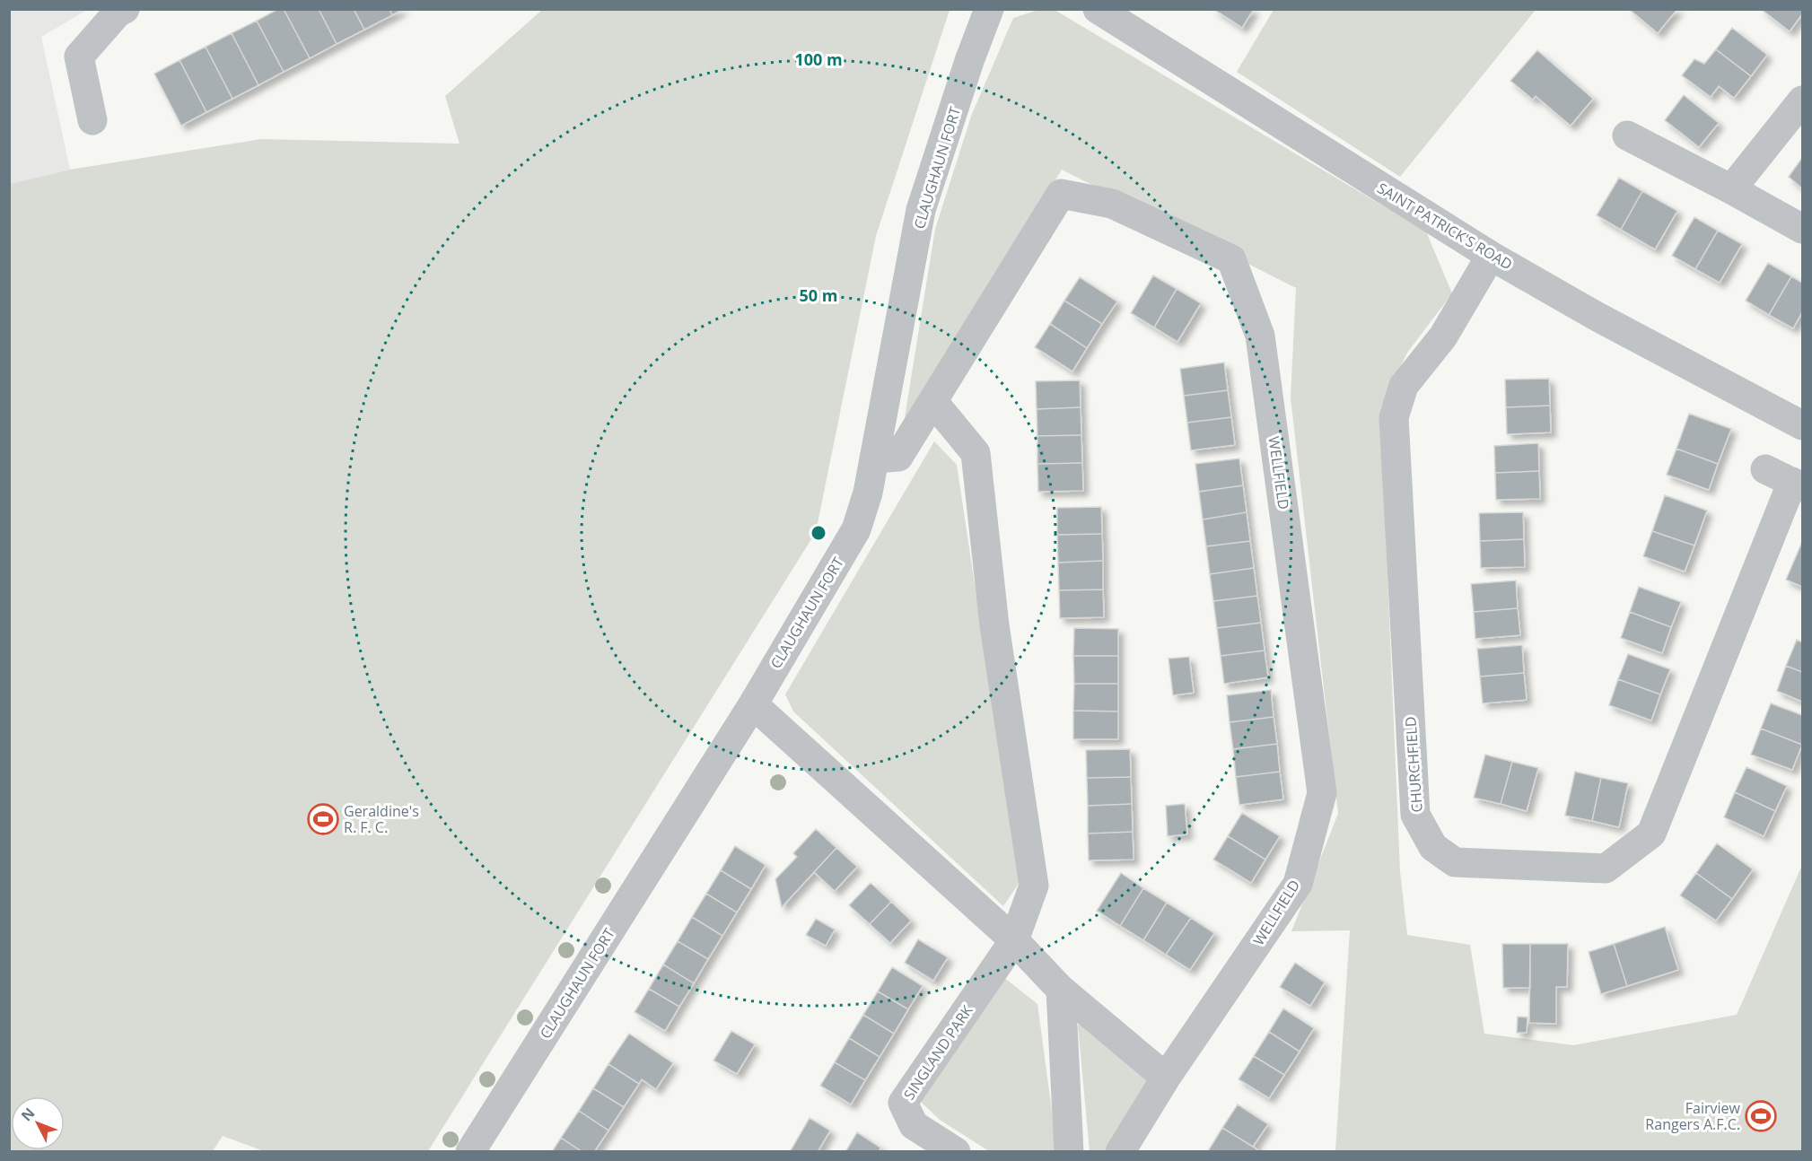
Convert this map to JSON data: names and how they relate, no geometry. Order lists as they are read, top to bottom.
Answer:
{
  "streets": {
    "street": [
      "CLAUGHAUN FORT",
      "SAINT PATRICK'S ROAD",
      "WELLFIELD",
      "CHURCHFIELD",
      "SINGLAND PARK"
    ]
  },
  "crossings": [
    ["CLAUGHAUN FORT", "WELLFIELD"],
    ["SAINT PATRICK'S ROAD", "CHURCHFIELD"]
  ],
  "places": {
    "sports": ["Geraldine's R. F. C.", "Fairview Rangers A.F.C."]
  },
  "north": "top left",
  "rings": ["100 m", "50 m"]
}
